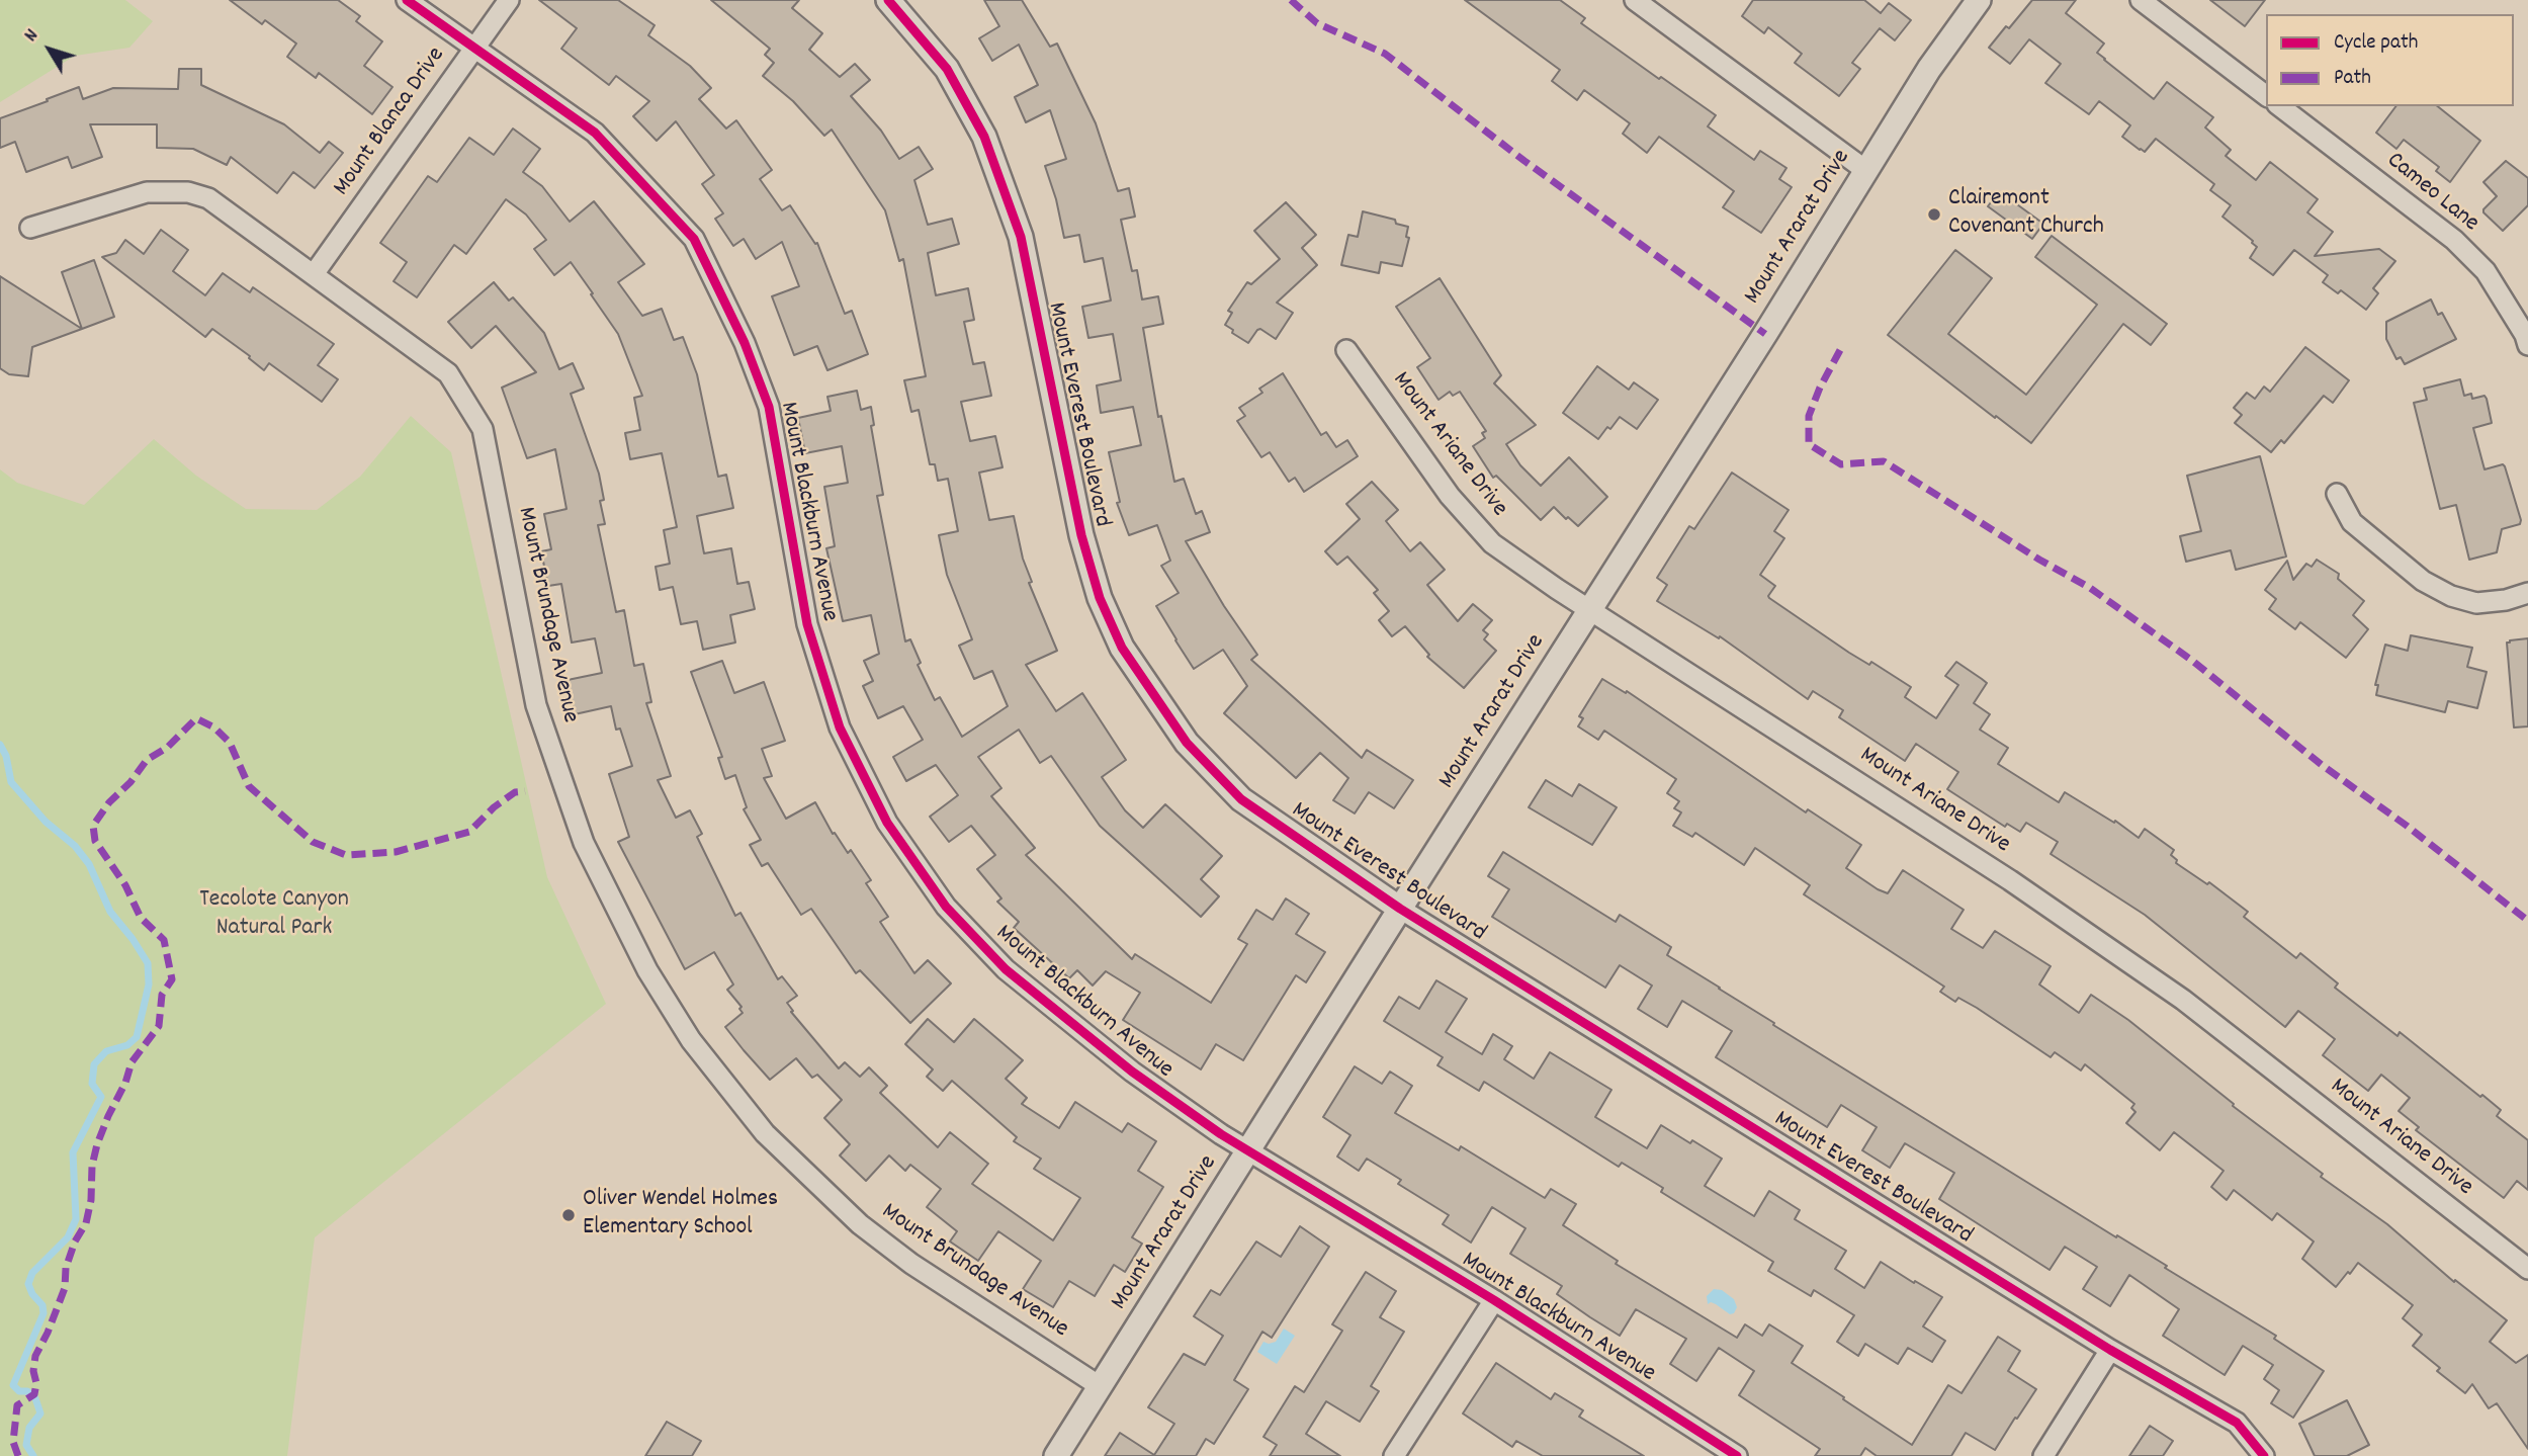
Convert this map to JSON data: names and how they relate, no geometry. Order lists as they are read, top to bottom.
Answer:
{
  "streets": {
    "street": [
      "Mount Blanca Drive",
      "Cameo Lane",
      "Mount Ararat Drive",
      "Mount Everest Boulevard",
      "Mount Ariane Drive",
      "Mount Blackburn Avenue",
      "Mount Brundage Avenue"
    ]
  },
  "crossings": [
    ["Mount Blanca Drive", "Mount Blackburn Avenue"],
    ["Mount Blanca Drive", "Mount Brundage Avenue"],
    ["Mount Ararat Drive", "Mount Everest Boulevard"],
    ["Mount Ararat Drive", "Mount Ariane Drive"],
    ["Mount Ararat Drive", "Mount Blackburn Avenue"],
    ["Mount Ararat Drive", "Mount Brundage Avenue"]
  ],
  "parks": ["Tecolote Canyon Natural Park"],
  "places": ["Clairemont Covenant Church", "Oliver Wendel Holmes Elementary School"],
  "legend": ["Cycle path", "Path"],
  "north": "top left"
}
